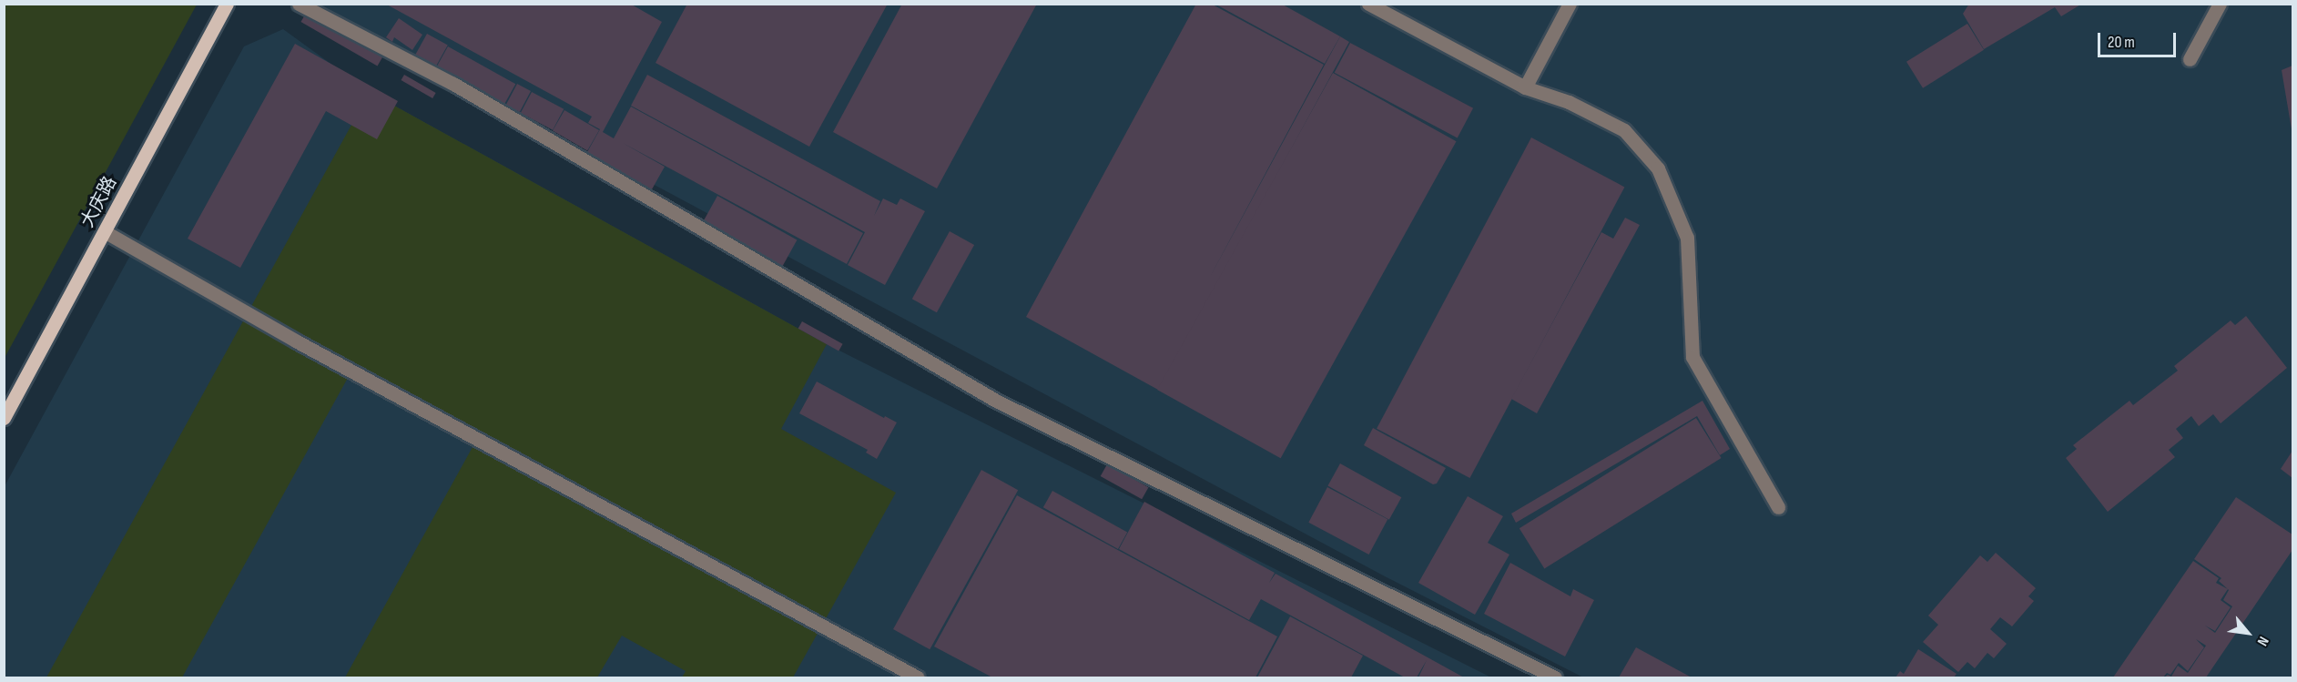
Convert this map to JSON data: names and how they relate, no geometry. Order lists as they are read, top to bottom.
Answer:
{
  "streets": {
    "main road": ["大庆路"]
  },
  "scale_bar": "20 m",
  "north": "bottom right"
}
